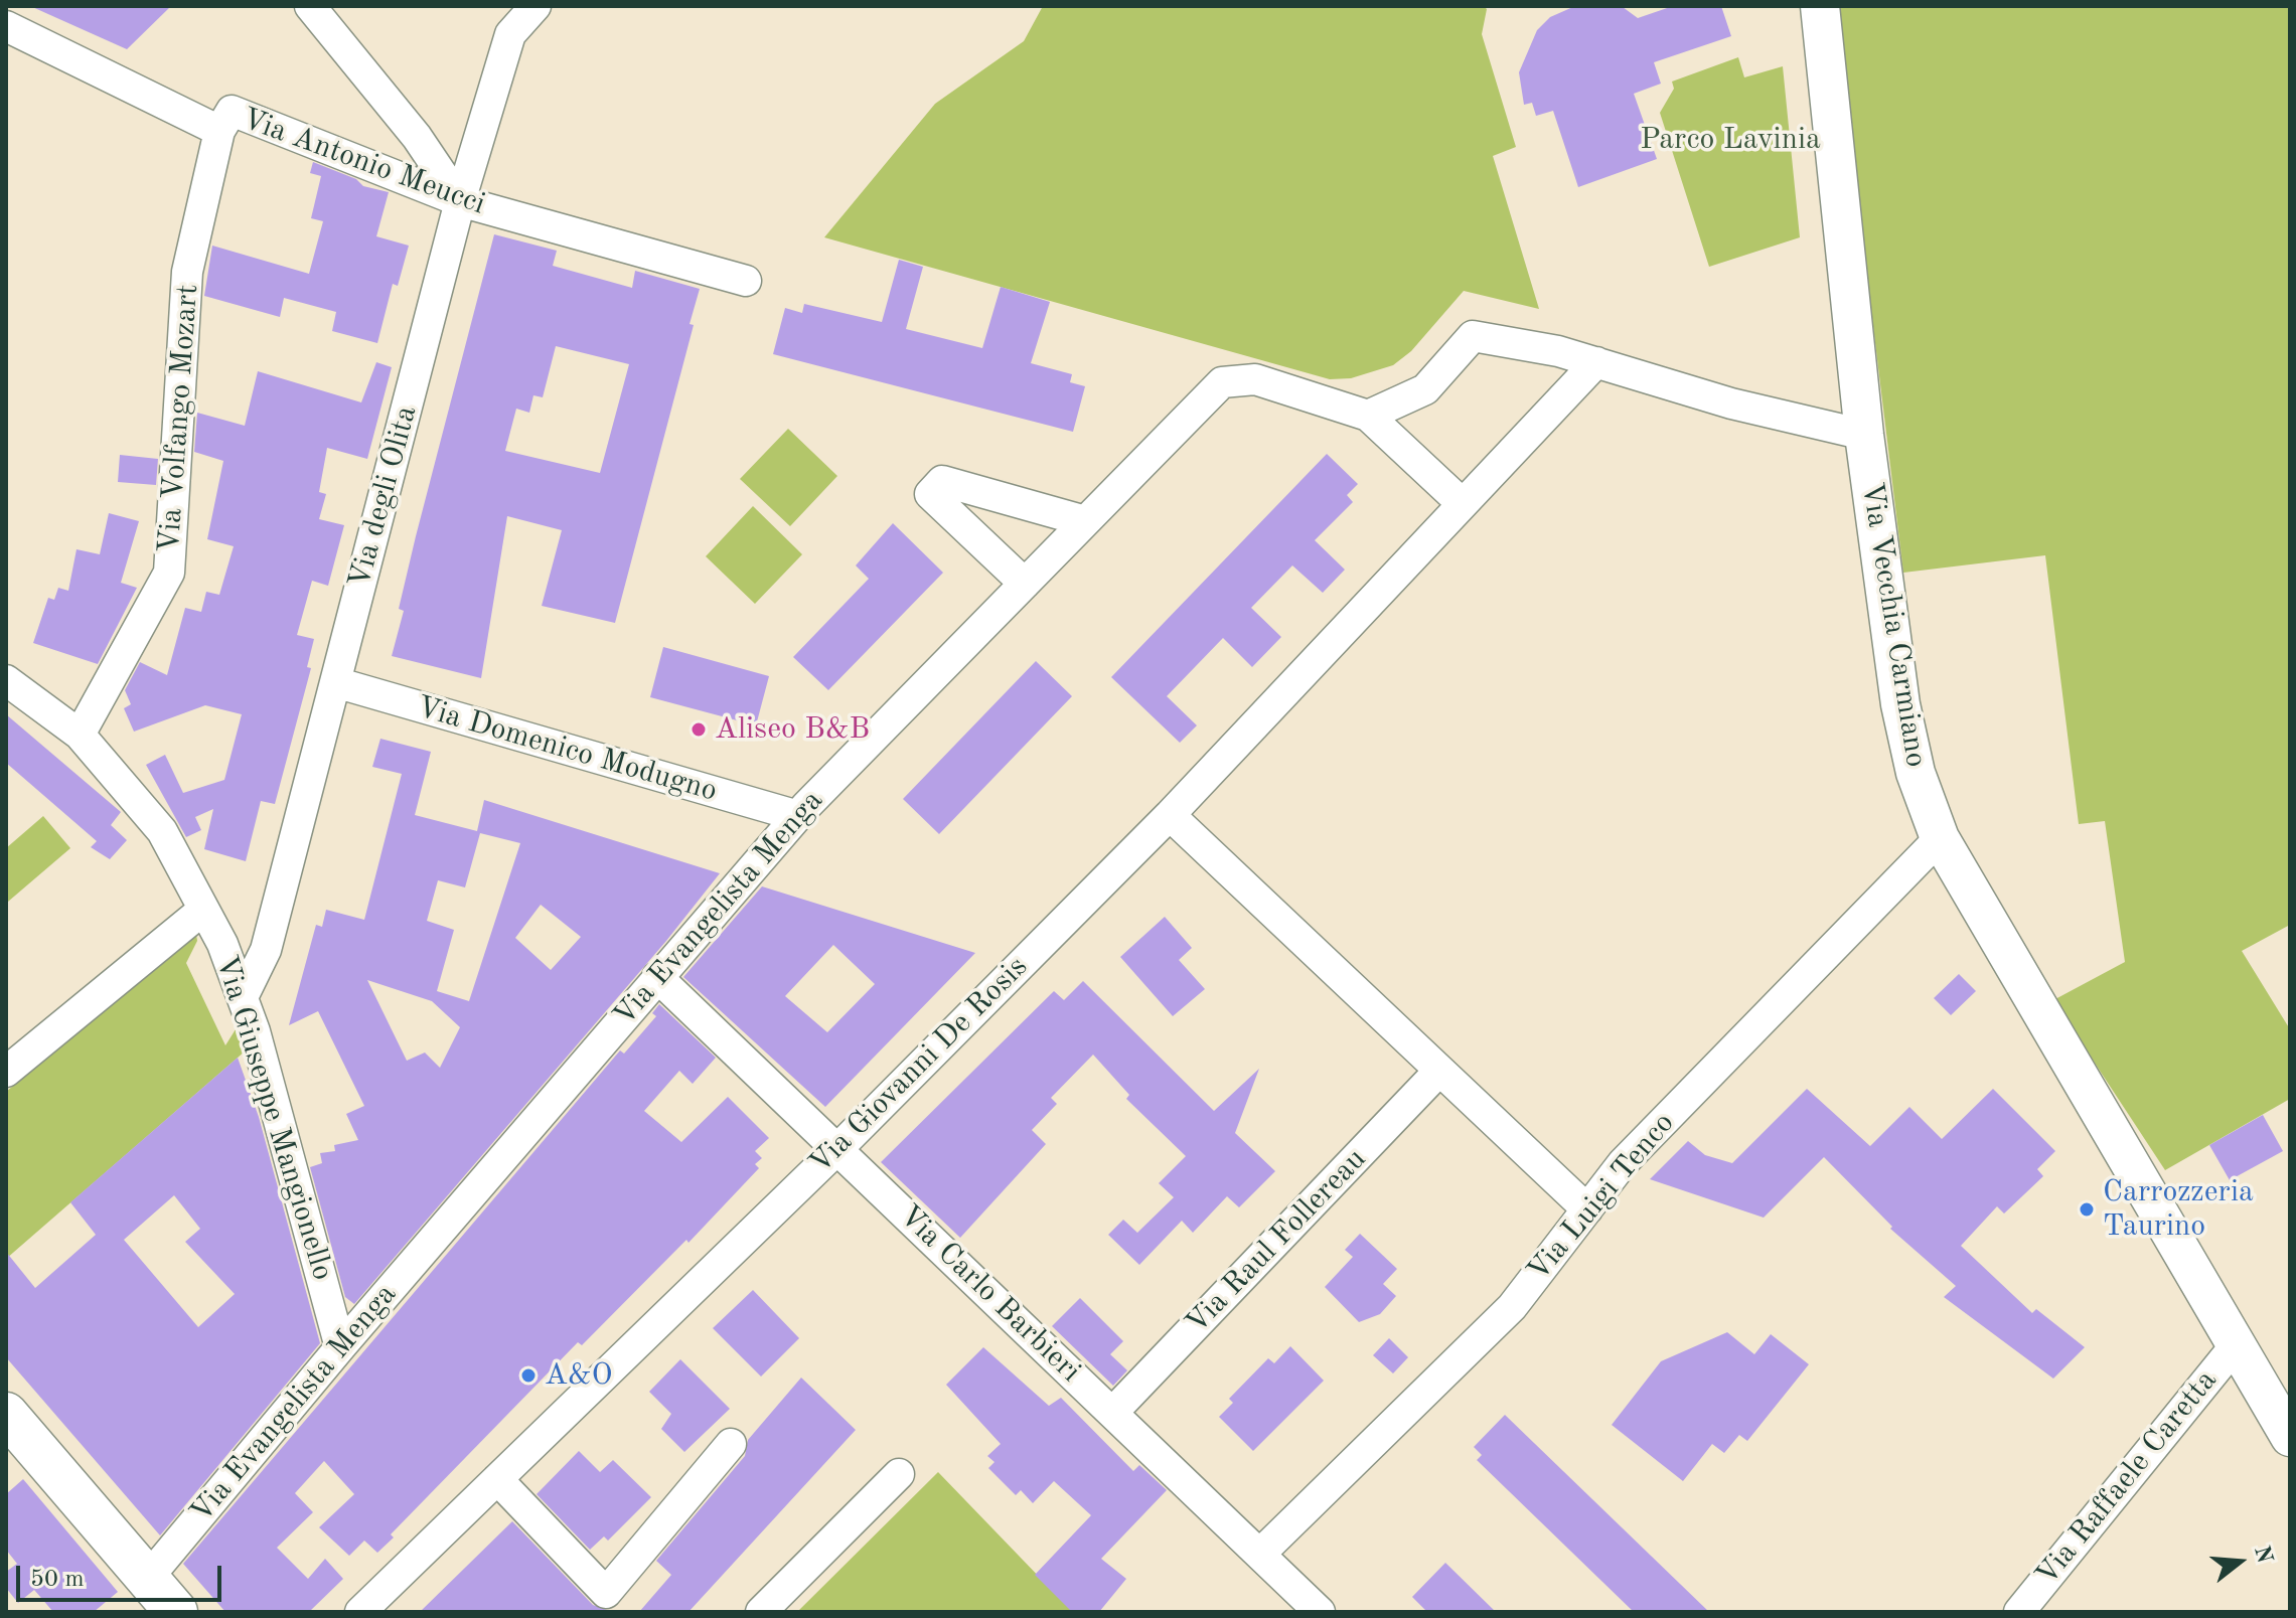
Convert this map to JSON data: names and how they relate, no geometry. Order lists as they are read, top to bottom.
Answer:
{
  "streets": {
    "street": [
      "Via Antonio Meucci",
      "Via Volfango Mozart",
      "Via degli Olita",
      "Via Vecchia Carmiano",
      "Via Domenico Modugno",
      "Via Evangelista Menga",
      "Via Giovanni De Rosis",
      "Via Giuseppe Mangionello",
      "Via Luigi Tenco",
      "Via Raul Follereau",
      "Via Carlo Barbieri",
      "Via Raffaele Caretta"
    ]
  },
  "crossings": [
    ["Via Antonio Meucci", "Via Volfango Mozart"],
    ["Via Antonio Meucci", "Via degli Olita"],
    ["Via Volfango Mozart", "Via Giuseppe Mangionello"],
    ["Via degli Olita", "Via Domenico Modugno"],
    ["Via degli Olita", "Via Giuseppe Mangionello"],
    ["Via Vecchia Carmiano", "Via Luigi Tenco"],
    ["Via Vecchia Carmiano", "Via Raffaele Caretta"],
    ["Via Domenico Modugno", "Via Evangelista Menga"],
    ["Via Evangelista Menga", "Via Giuseppe Mangionello"],
    ["Via Evangelista Menga", "Via Carlo Barbieri"],
    ["Via Giovanni De Rosis", "Via Carlo Barbieri"],
    ["Via Luigi Tenco", "Via Carlo Barbieri"],
    ["Via Raul Follereau", "Via Carlo Barbieri"]
  ],
  "parks": ["Parco Lavinia"],
  "places": ["Aliseo B&B", "Carrozzeria Taurino", "A&O"],
  "scale_bar": "50 m",
  "north": "right"
}
